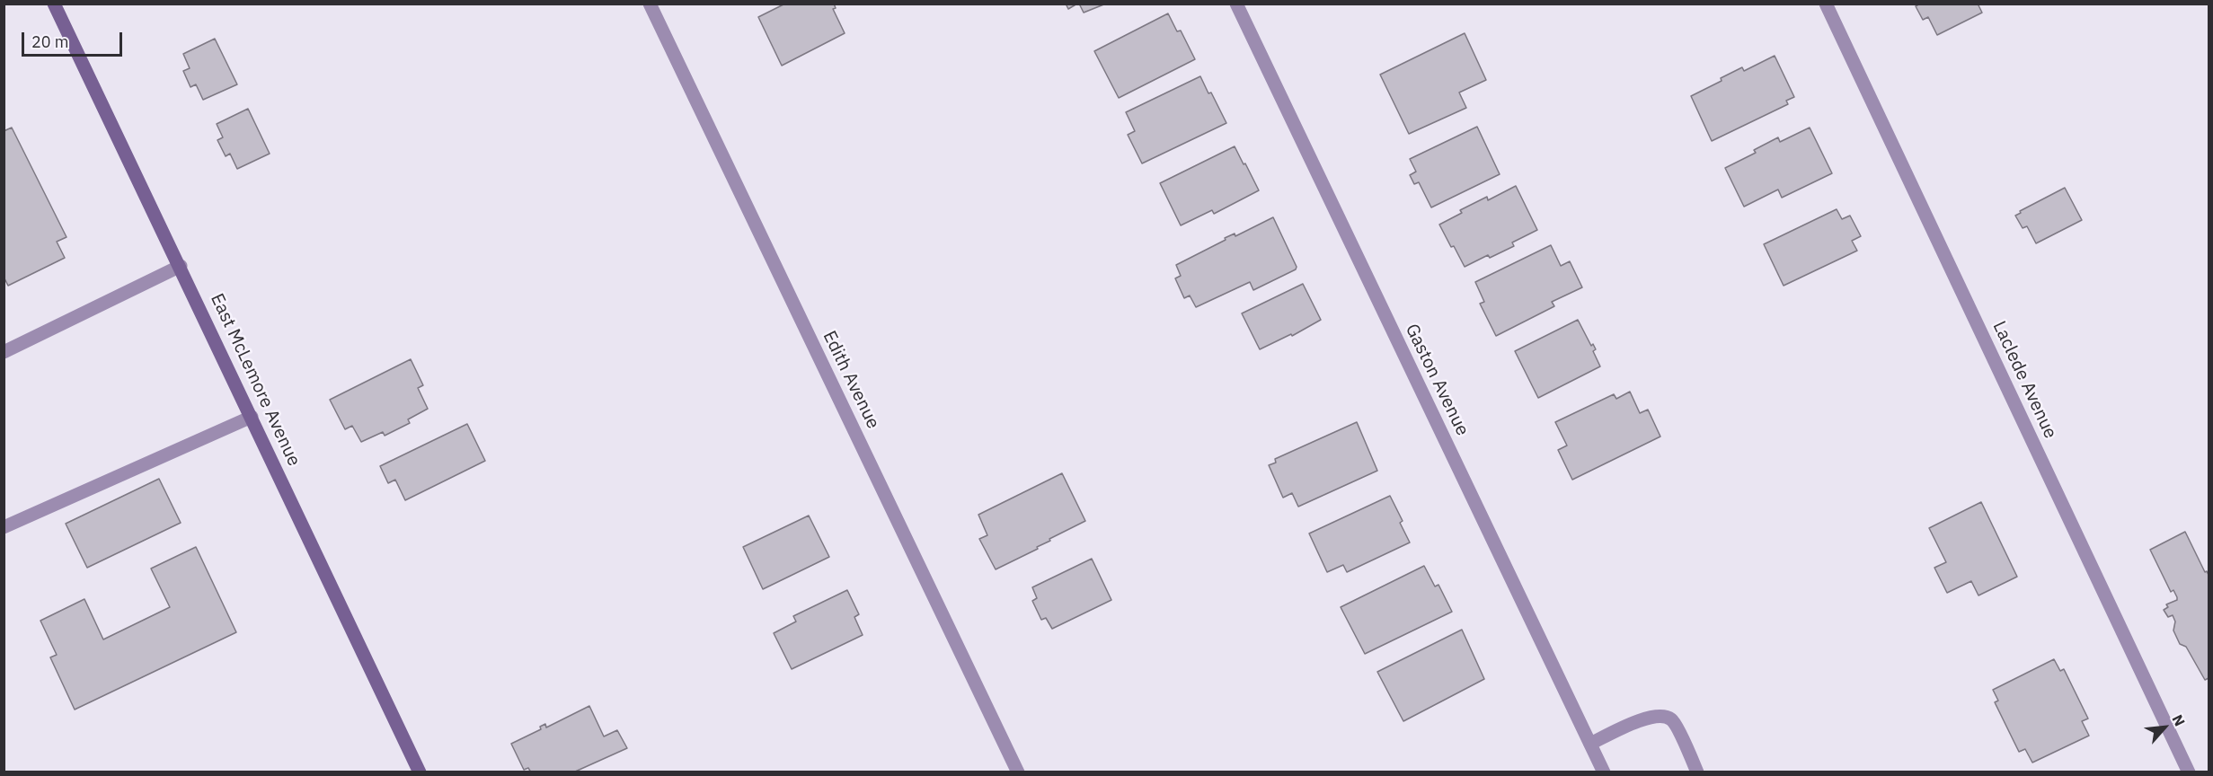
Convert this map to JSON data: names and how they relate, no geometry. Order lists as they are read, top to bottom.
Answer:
{
  "streets": {
    "main road": ["East McLemore Avenue"],
    "street": ["Edith Avenue", "Gaston Avenue", "Laclede Avenue"]
  },
  "scale_bar": "20 m",
  "north": "top right"
}
